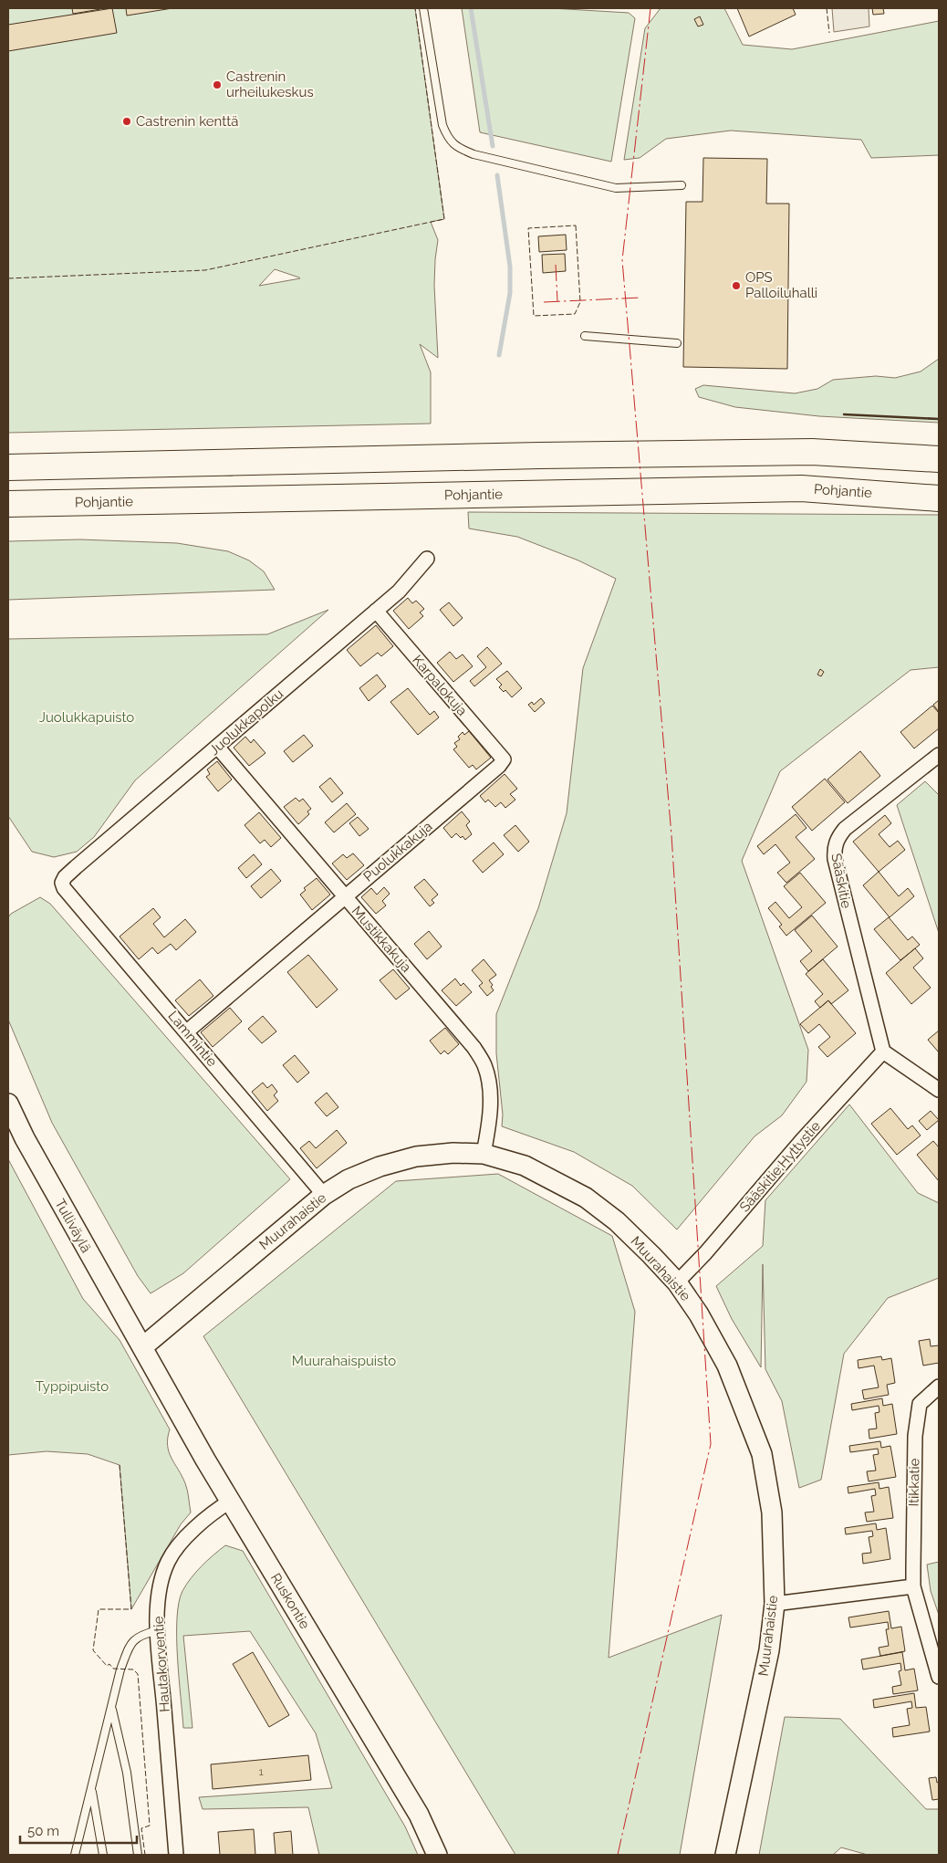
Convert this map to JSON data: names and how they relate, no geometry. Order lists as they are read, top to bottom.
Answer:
{
  "streets": {
    "highway": ["Pohjantie"],
    "street": [
      "Karpalokuja",
      "Juolukkapolku",
      "Puolukkakuja",
      "Sääskitie",
      "Mustikkakuja",
      "Lammintie",
      "Sääskitie;Hyttystie",
      "Muurahaistie",
      "Tulliväylä",
      "Itikkatie",
      "Ruskontie",
      "Hautakorventie"
    ]
  },
  "crossings": [
    ["Karpalokuja", "Juolukkapolku"],
    ["Karpalokuja", "Puolukkakuja"],
    ["Juolukkapolku", "Mustikkakuja"],
    ["Juolukkapolku", "Lammintie"],
    ["Puolukkakuja", "Mustikkakuja"],
    ["Puolukkakuja", "Lammintie"],
    ["Sääskitie", "Sääskitie;Hyttystie"],
    ["Mustikkakuja", "Muurahaistie"],
    ["Lammintie", "Muurahaistie"],
    ["Sääskitie;Hyttystie", "Muurahaistie"],
    ["Muurahaistie", "Tulliväylä"],
    ["Muurahaistie", "Ruskontie"],
    ["Tulliväylä", "Ruskontie"],
    ["Ruskontie", "Hautakorventie"]
  ],
  "parks": ["Juolukkapuisto", "Muurahaispuisto", "Typpipuisto"],
  "places": ["Castrenin urheilukeskus", "Castrenin kenttä", "OPS Palloiluhalli"],
  "house_numbers": ["1"],
  "scale_bar": "50 m"
}
